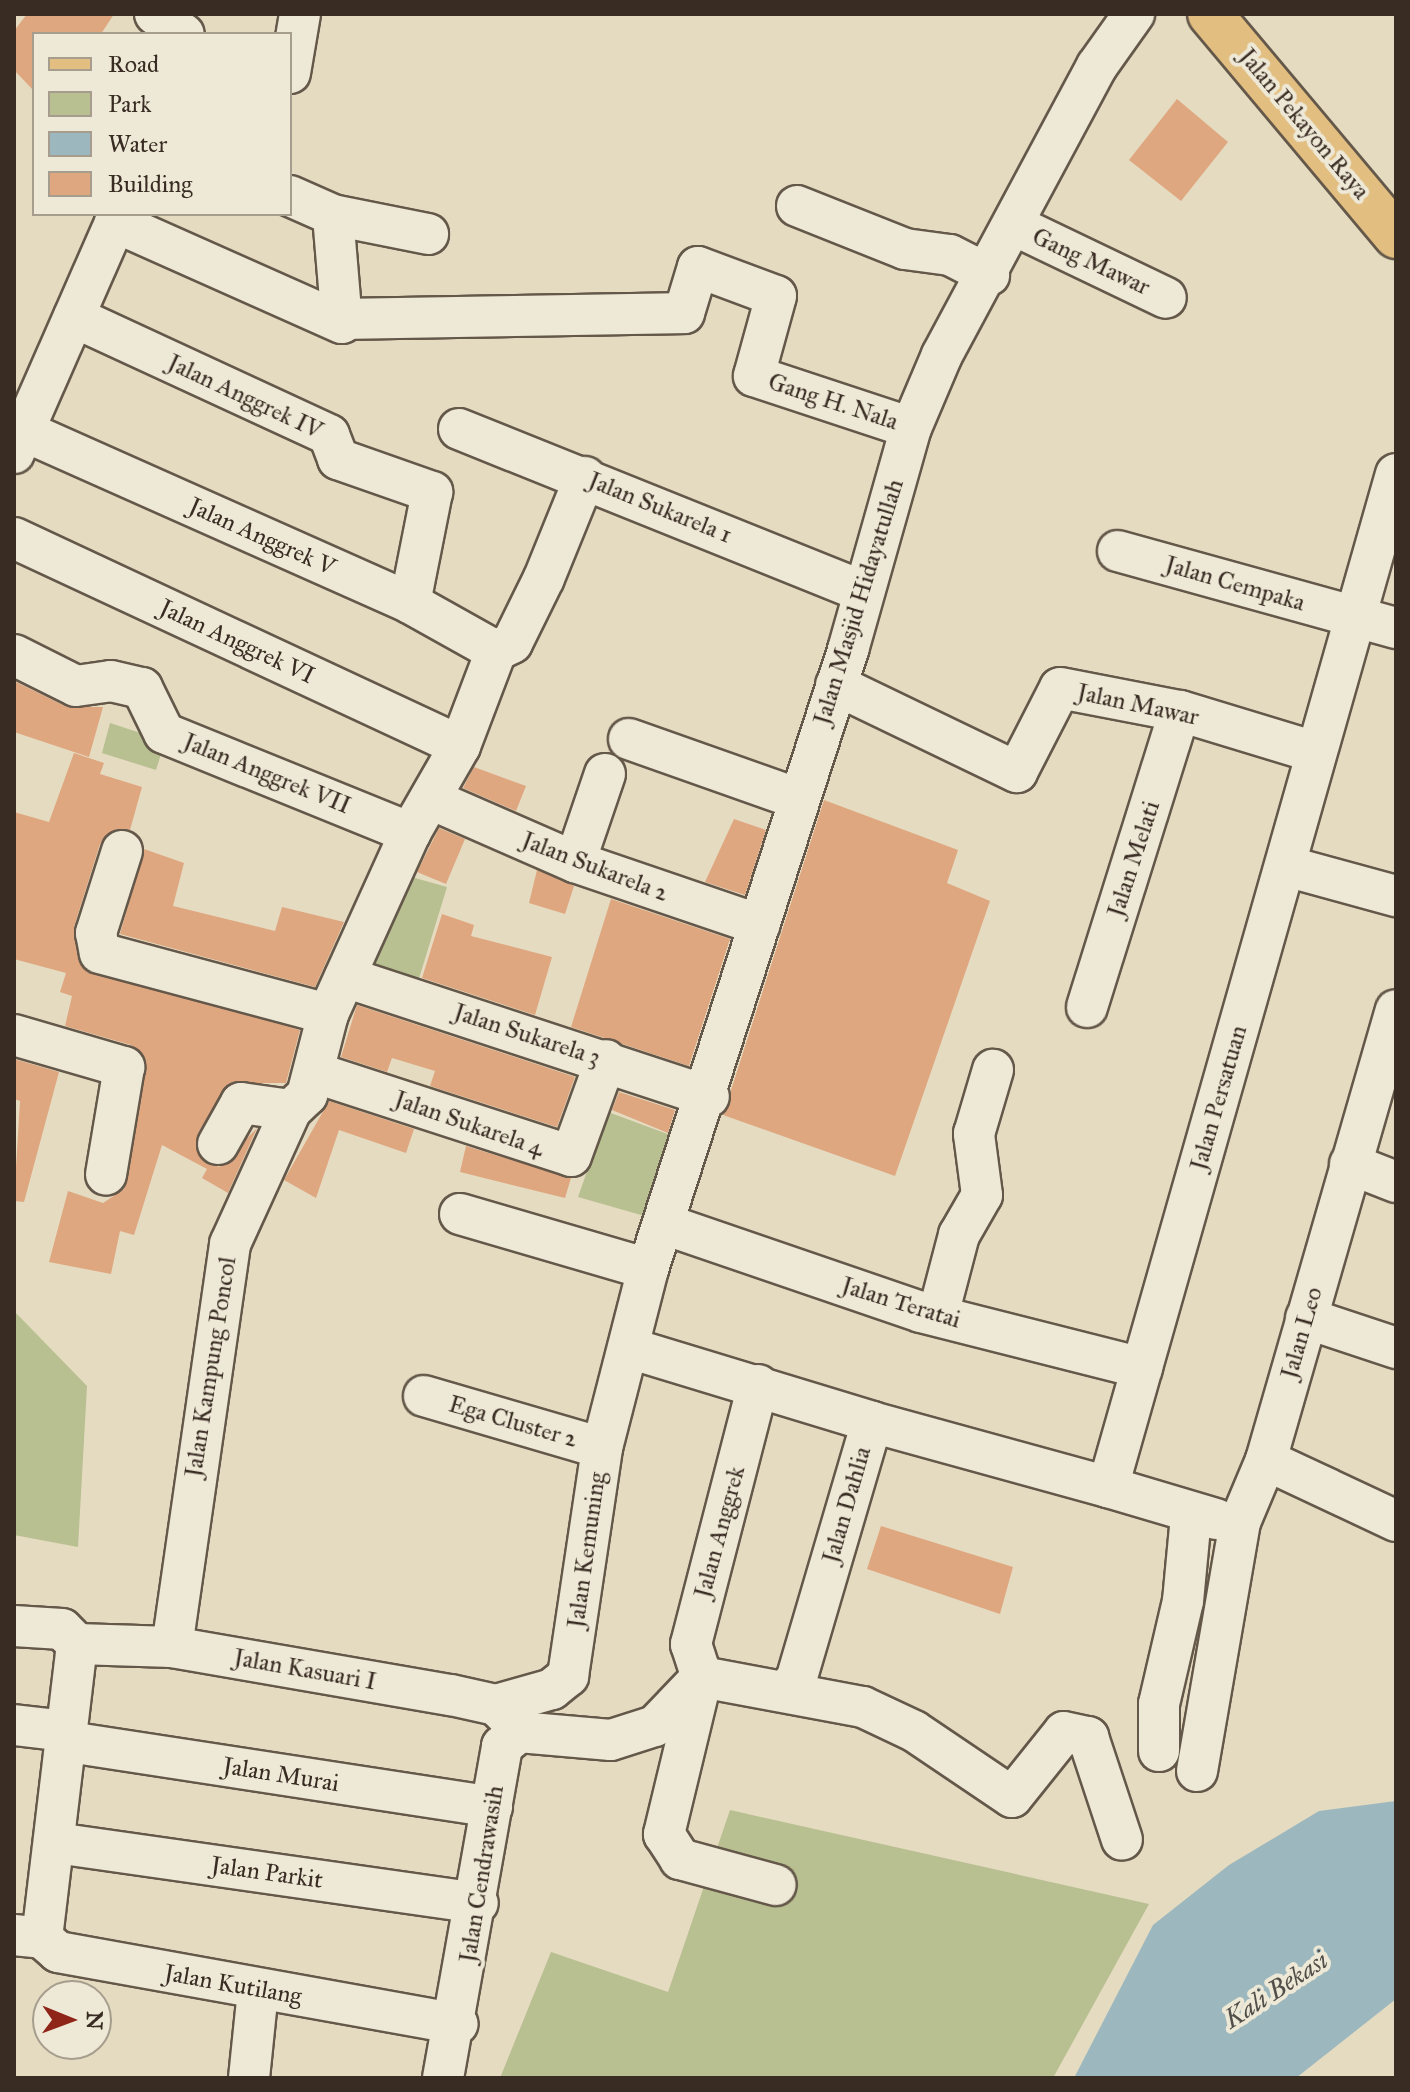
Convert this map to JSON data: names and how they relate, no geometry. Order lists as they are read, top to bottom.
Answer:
{
  "streets": {
    "main road": ["Jalan Pekayon Raya"],
    "street": [
      "Gang Mawar",
      "Jalan Anggrek IV",
      "Gang H. Nala",
      "Jalan Sukarela 1",
      "Jalan Anggrek V",
      "Jalan Cempaka",
      "Jalan Masjid Hidayatullah",
      "Jalan Anggrek VI",
      "Jalan Mawar",
      "Jalan Anggrek VII",
      "Jalan Melati",
      "Jalan Sukarela 2",
      "Jalan Sukarela 3",
      "Jalan Persatuan",
      "Jalan Sukarela 4",
      "Jalan Teratai",
      "Jalan Leo",
      "Jalan Kampung Poncol",
      "Ega Cluster 2",
      "Jalan Dahlia",
      "Jalan Anggrek",
      "Jalan Kemuning",
      "Jalan Kasuari I",
      "Jalan Murai",
      "Jalan Parkit",
      "Jalan Cendrawasih",
      "Jalan Kutilang"
    ]
  },
  "crossings": [
    ["Gang Mawar", "Jalan Masjid Hidayatullah"],
    ["Jalan Anggrek IV", "Jalan Anggrek V"],
    ["Gang H. Nala", "Jalan Masjid Hidayatullah"],
    ["Jalan Sukarela 1", "Jalan Masjid Hidayatullah"],
    ["Jalan Sukarela 1", "Jalan Kampung Poncol"],
    ["Jalan Anggrek V", "Jalan Kampung Poncol"],
    ["Jalan Cempaka", "Jalan Persatuan"],
    ["Jalan Masjid Hidayatullah", "Jalan Mawar"],
    ["Jalan Masjid Hidayatullah", "Jalan Sukarela 2"],
    ["Jalan Masjid Hidayatullah", "Jalan Sukarela 3"],
    ["Jalan Masjid Hidayatullah", "Jalan Teratai"],
    ["Jalan Masjid Hidayatullah", "Jalan Kemuning"],
    ["Jalan Anggrek VI", "Jalan Kampung Poncol"],
    ["Jalan Mawar", "Jalan Melati"],
    ["Jalan Mawar", "Jalan Persatuan"],
    ["Jalan Anggrek VII", "Jalan Kampung Poncol"],
    ["Jalan Sukarela 2", "Jalan Kampung Poncol"],
    ["Jalan Sukarela 3", "Jalan Sukarela 4"],
    ["Jalan Sukarela 3", "Jalan Kampung Poncol"],
    ["Jalan Persatuan", "Jalan Teratai"],
    ["Jalan Sukarela 4", "Jalan Kampung Poncol"],
    ["Jalan Kampung Poncol", "Jalan Kasuari I"],
    ["Ega Cluster 2", "Jalan Kemuning"],
    ["Jalan Dahlia", "Jalan Anggrek"],
    ["Jalan Dahlia", "Jalan Kemuning"],
    ["Jalan Anggrek", "Jalan Kasuari I"],
    ["Jalan Kemuning", "Jalan Kasuari I"],
    ["Jalan Kemuning", "Jalan Cendrawasih"],
    ["Jalan Kasuari I", "Jalan Cendrawasih"],
    ["Jalan Murai", "Jalan Cendrawasih"],
    ["Jalan Parkit", "Jalan Cendrawasih"],
    ["Jalan Cendrawasih", "Jalan Kutilang"]
  ],
  "water": ["Kali Bekasi"],
  "legend": [
    "Road",
    "Park",
    "Water",
    "Building"
  ],
  "north": "right"
}
